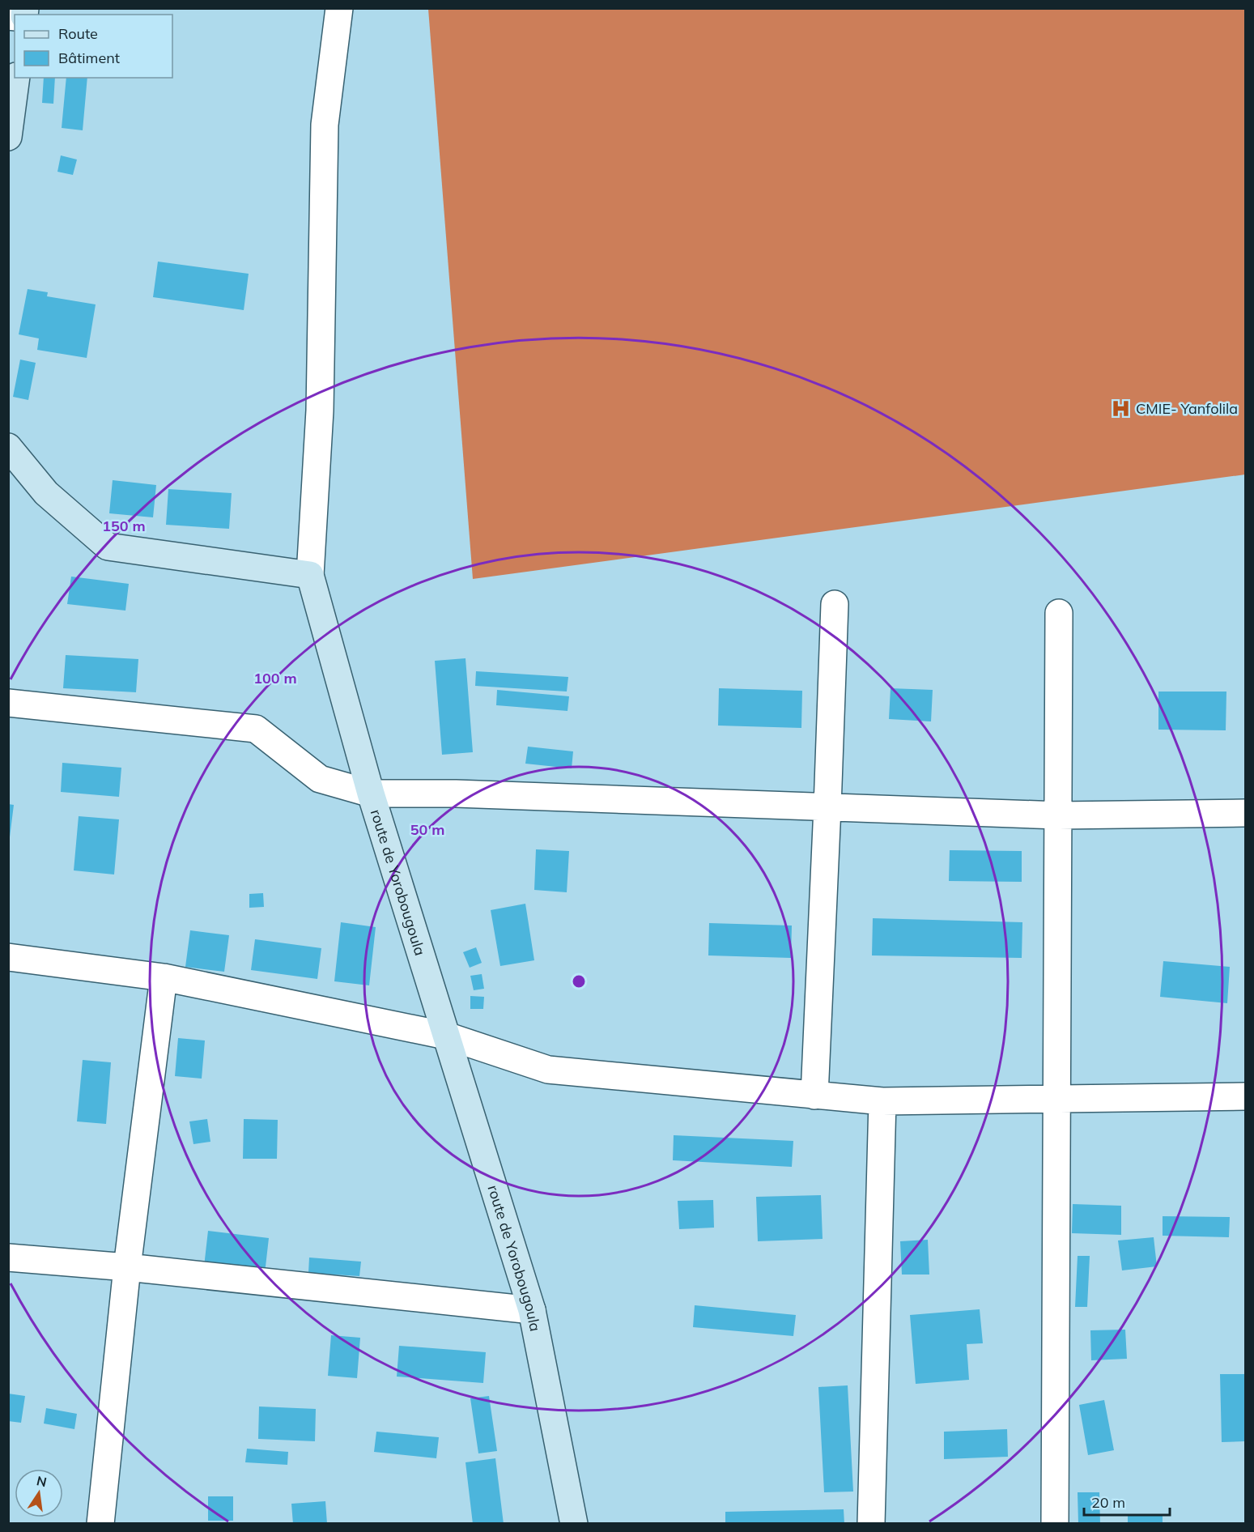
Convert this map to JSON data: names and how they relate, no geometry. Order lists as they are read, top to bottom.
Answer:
{
  "streets": {
    "main road": ["route de Yorobougoula"]
  },
  "places": {
    "hospital": ["CMIE- Yanfolila"]
  },
  "legend": ["Route", "Bâtiment"],
  "scale_bar": "20 m",
  "north": "top",
  "rings": ["150 m", "100 m", "50 m"]
}
